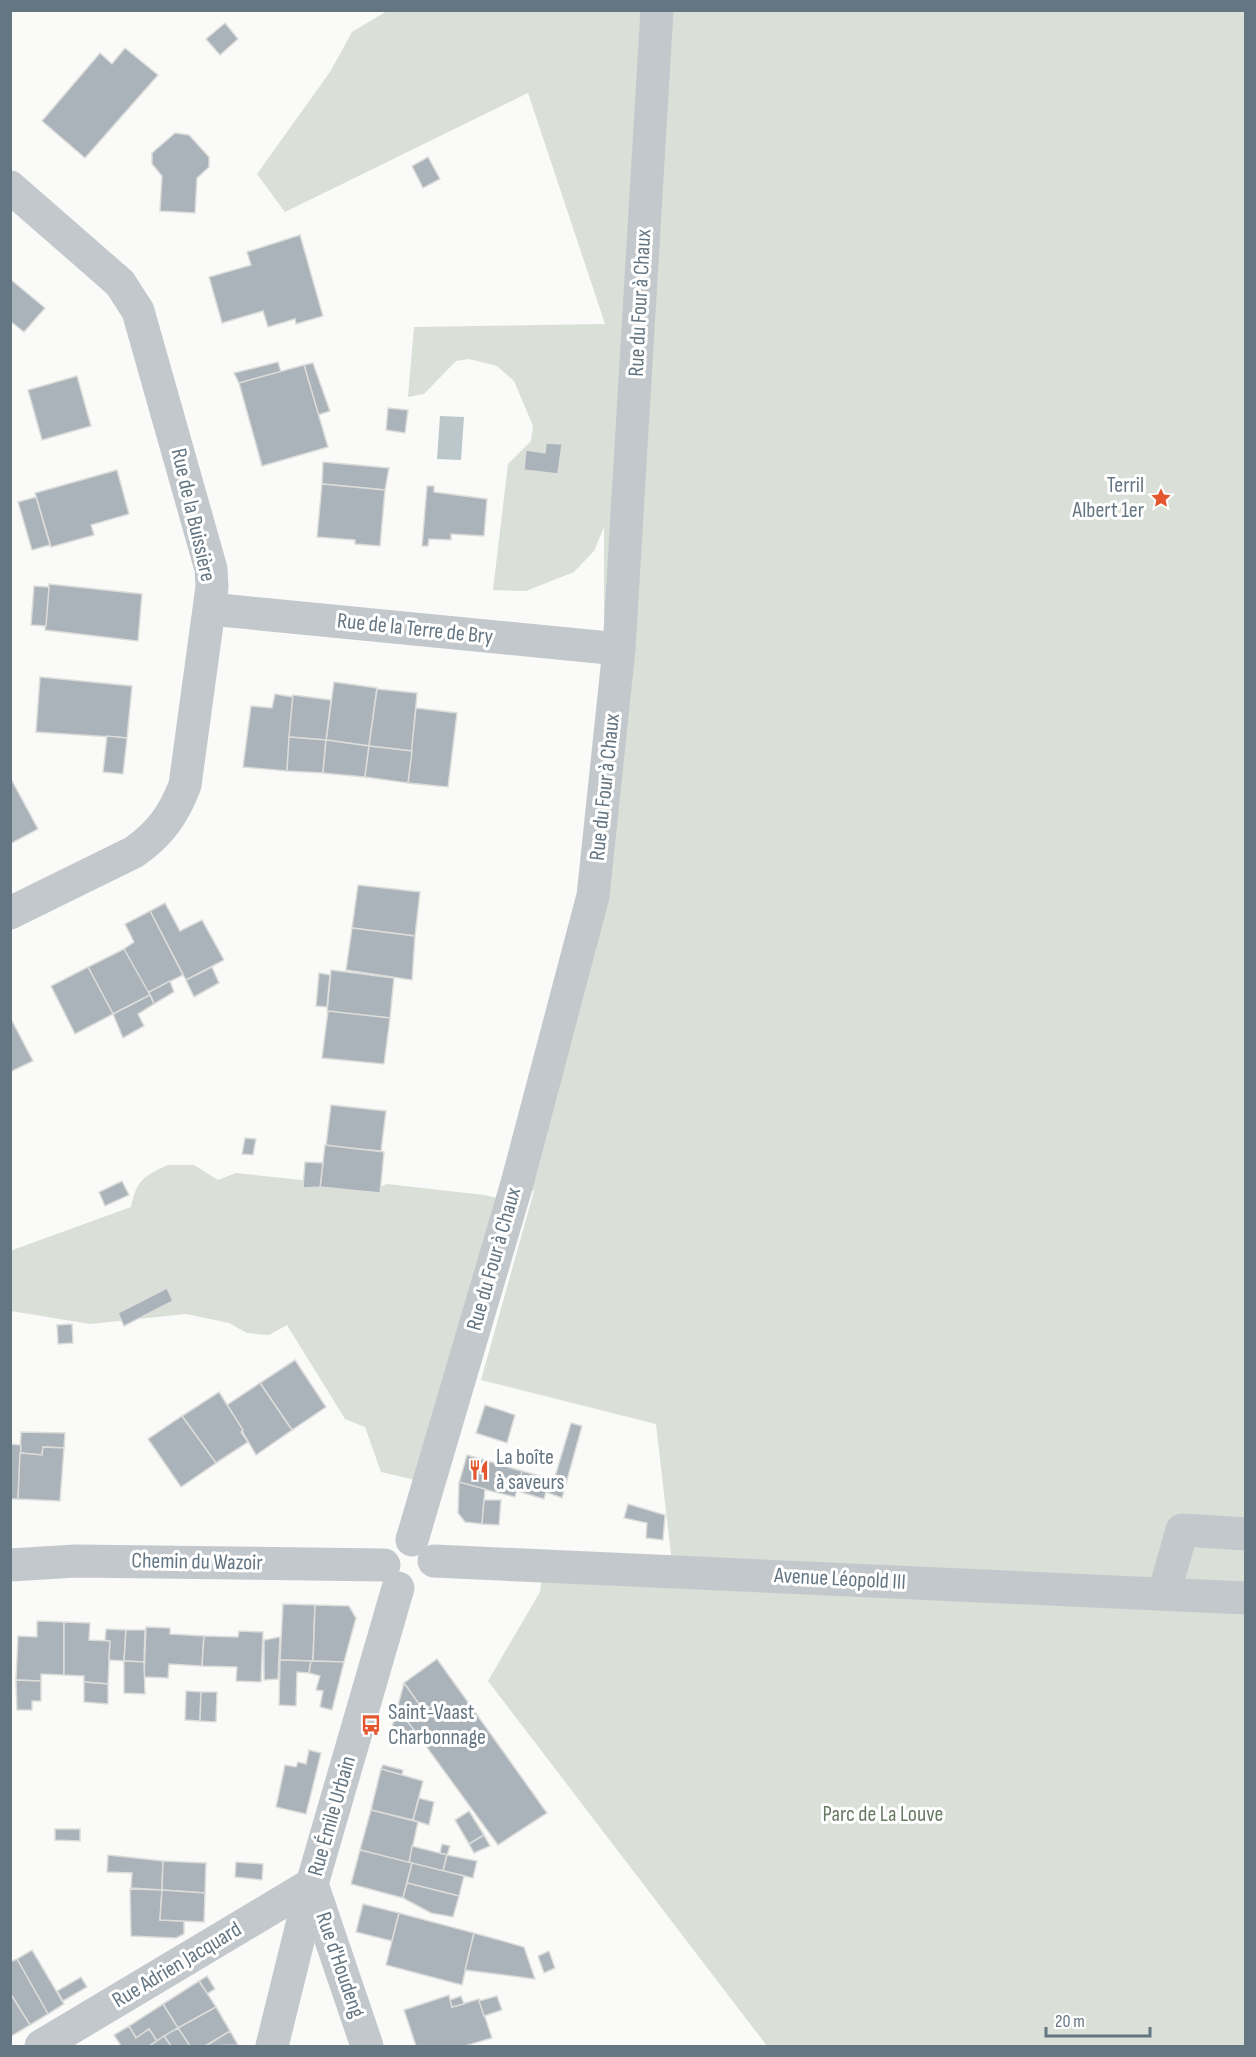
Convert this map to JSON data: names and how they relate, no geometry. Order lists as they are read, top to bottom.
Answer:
{
  "streets": {
    "street": [
      "Rue du Four à Chaux",
      "Rue de la Buissière",
      "Rue de la Terre de Bry",
      "Chemin du Wazoir",
      "Avenue Léopold III",
      "Rue Émile Urbain",
      "Rue Adrien Jacquard",
      "Rue d'Houdeng"
    ]
  },
  "crossings": [
    ["Rue du Four à Chaux", "Rue de la Terre de Bry"],
    ["Rue du Four à Chaux", "Chemin du Wazoir"],
    ["Rue du Four à Chaux", "Avenue Léopold III"],
    ["Rue du Four à Chaux", "Rue Émile Urbain"],
    ["Rue de la Buissière", "Rue de la Terre de Bry"],
    ["Chemin du Wazoir", "Avenue Léopold III"],
    ["Chemin du Wazoir", "Rue Émile Urbain"],
    ["Avenue Léopold III", "Rue Émile Urbain"],
    ["Rue Émile Urbain", "Rue Adrien Jacquard"],
    ["Rue Émile Urbain", "Rue d'Houdeng"],
    ["Rue Adrien Jacquard", "Rue d'Houdeng"]
  ],
  "parks": ["Parc de La Louve"],
  "places": {
    "place": ["Terril Albert 1er"],
    "restaurant": ["La boîte à saveurs"],
    "bus stop": ["Saint-Vaast Charbonnage"]
  },
  "scale_bar": "20 m"
}
